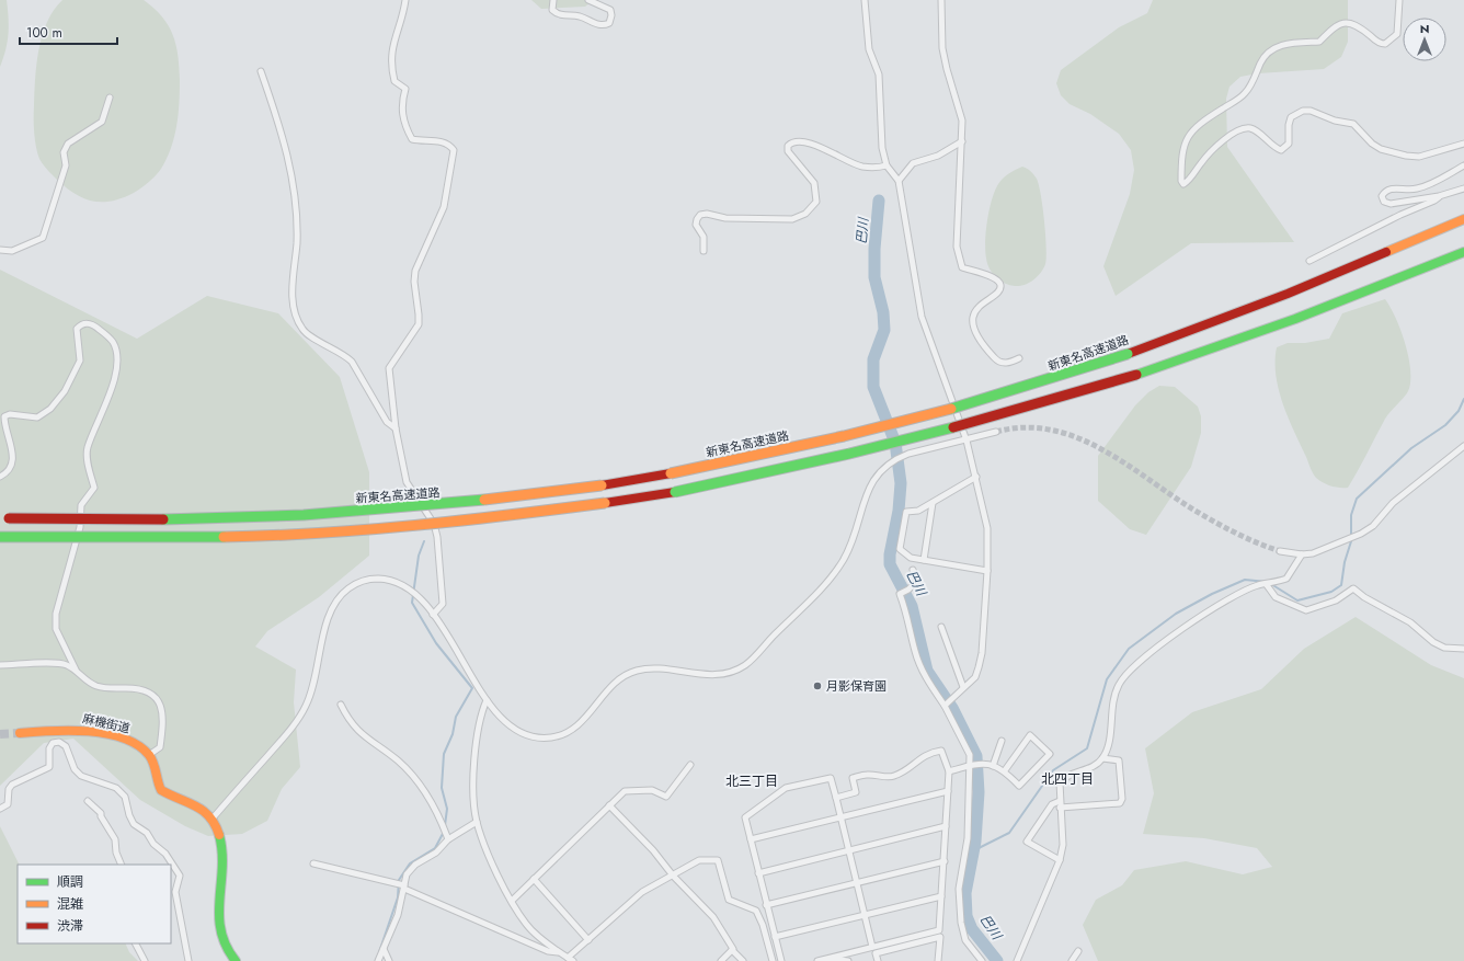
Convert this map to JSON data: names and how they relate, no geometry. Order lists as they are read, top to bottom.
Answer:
{
  "streets": {
    "main road": ["新東名高速道路", "麻機街道"]
  },
  "districts": ["北四丁目", "北三丁目"],
  "water": ["巴川"],
  "places": ["月影保育園"],
  "legend": ["順調", "混雑", "渋滞"],
  "scale_bar": "100 m",
  "north": "top"
}
